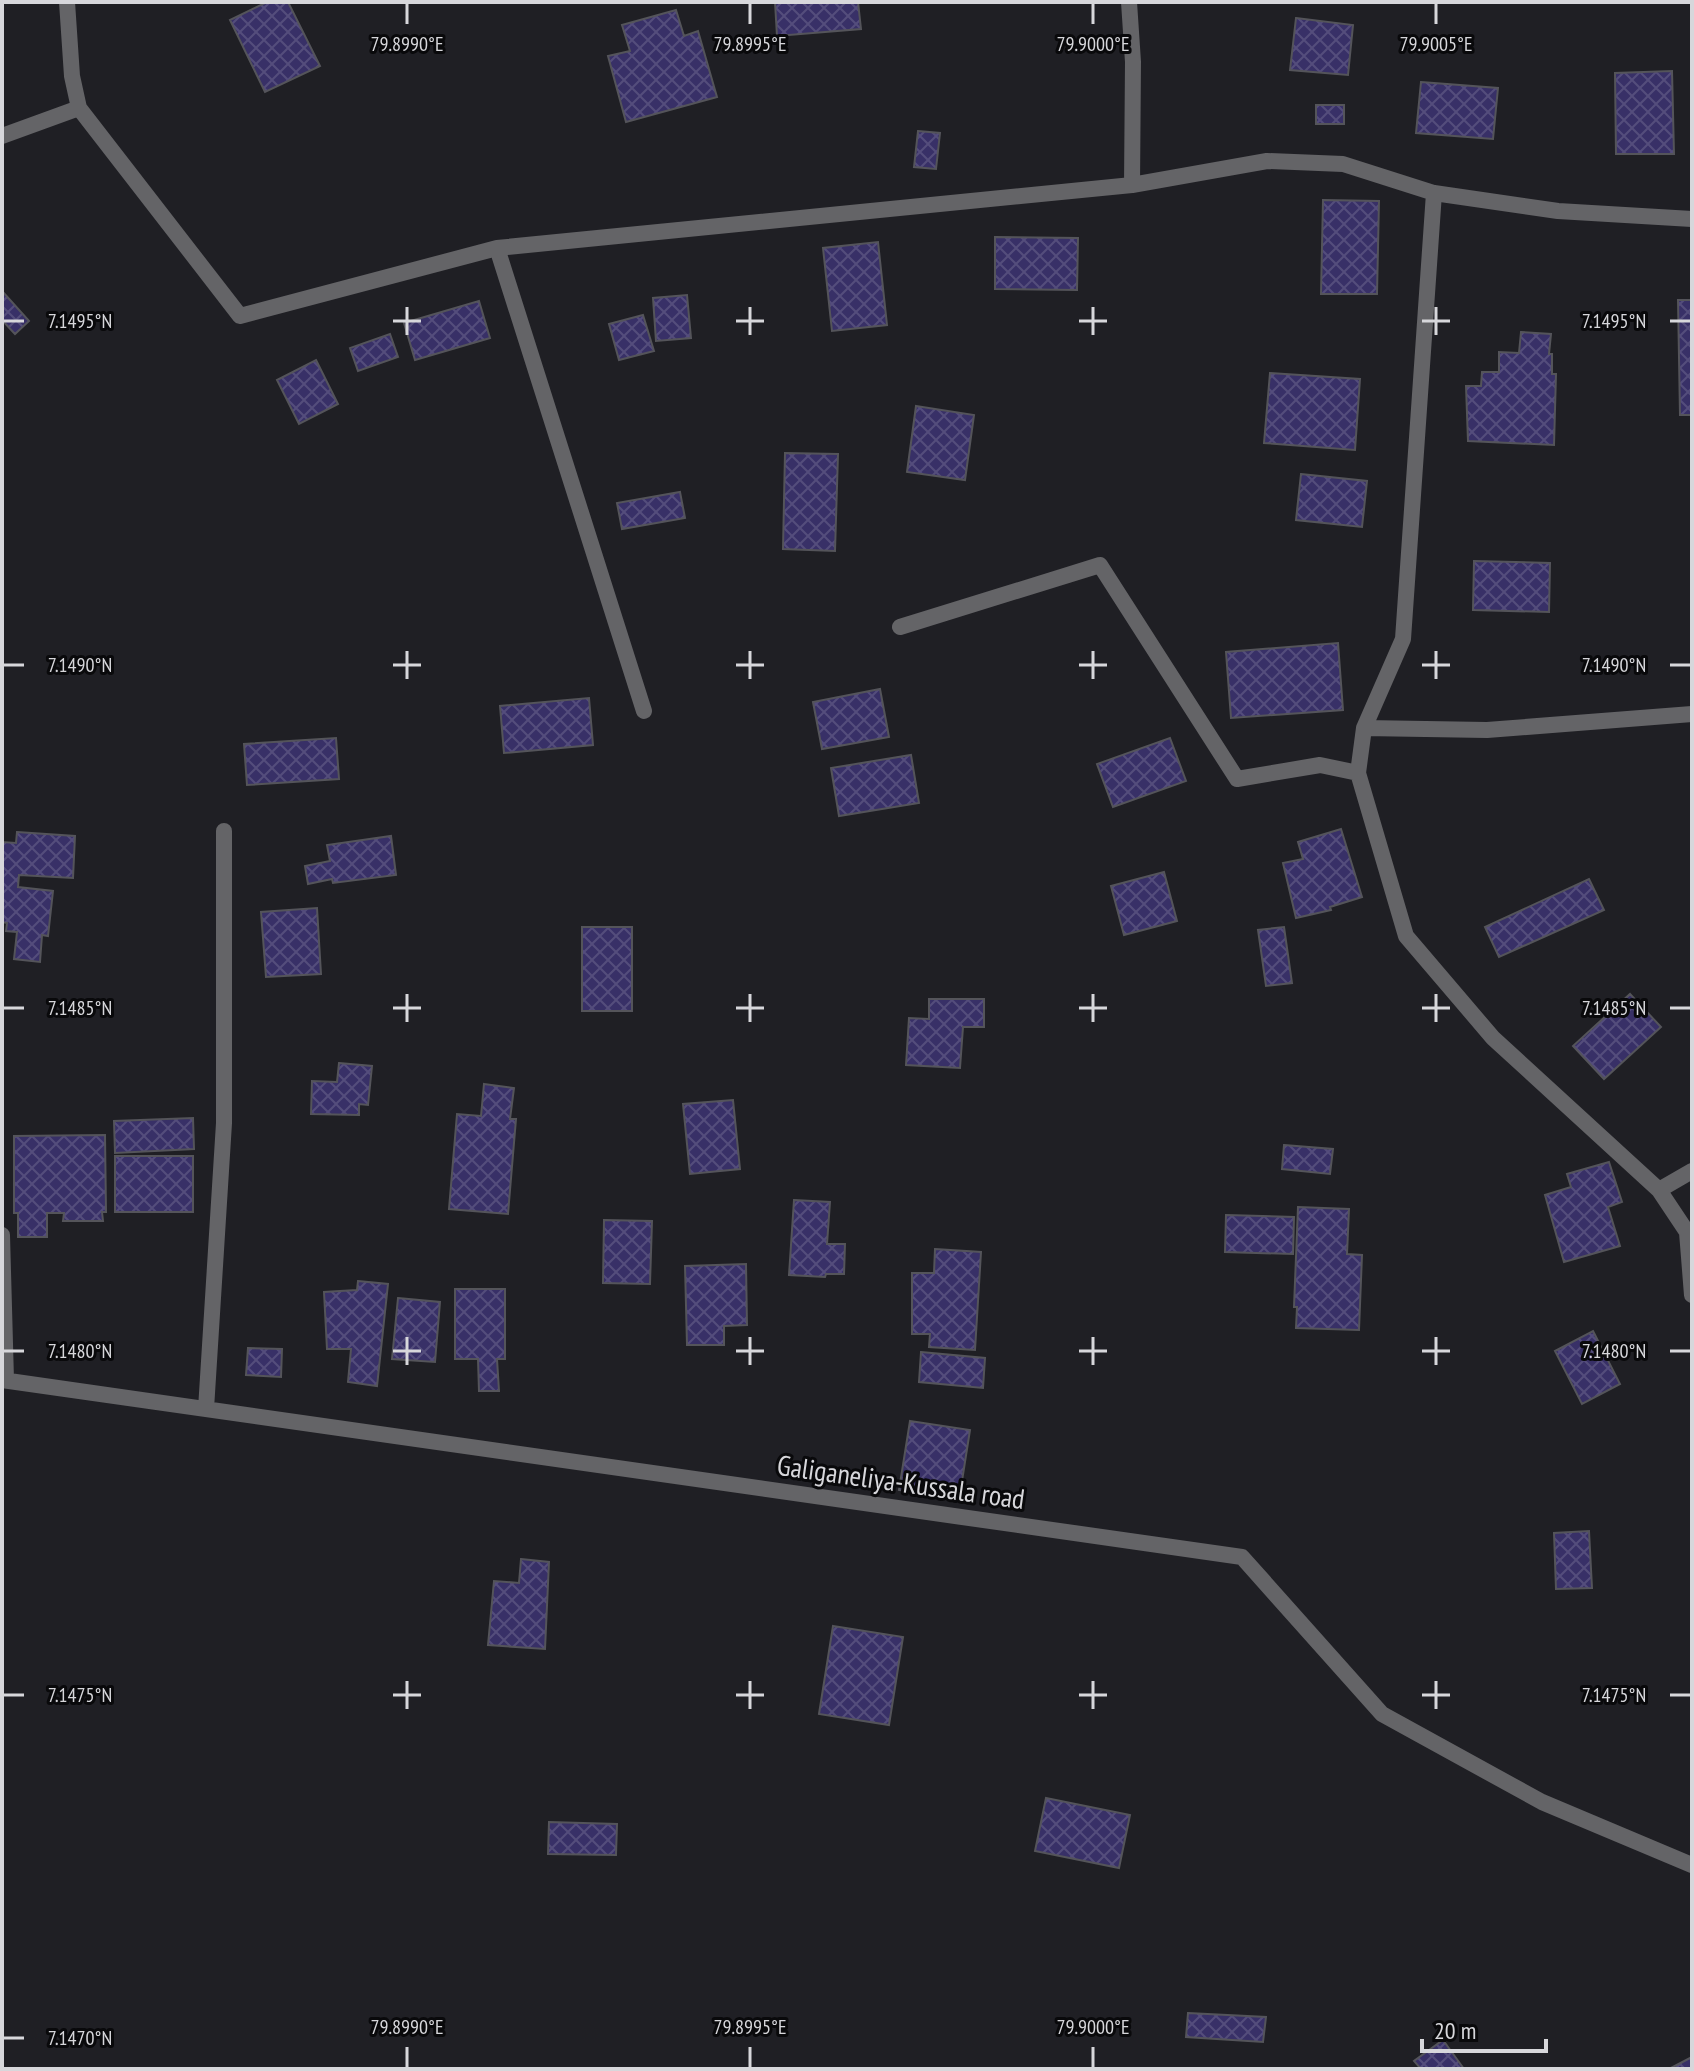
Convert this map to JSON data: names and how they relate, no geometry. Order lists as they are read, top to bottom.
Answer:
{
  "streets": {
    "street": ["Galiganeliya-Kussala road"]
  },
  "scale_bar": "20 m",
  "coordinates": [
    "79.8990°E",
    "79.8995°E",
    "79.9000°E",
    "79.9005°E",
    "7.1495°N",
    "7.1490°N",
    "7.1485°N",
    "7.1480°N",
    "7.1475°N",
    "7.1470°N"
  ]
}
